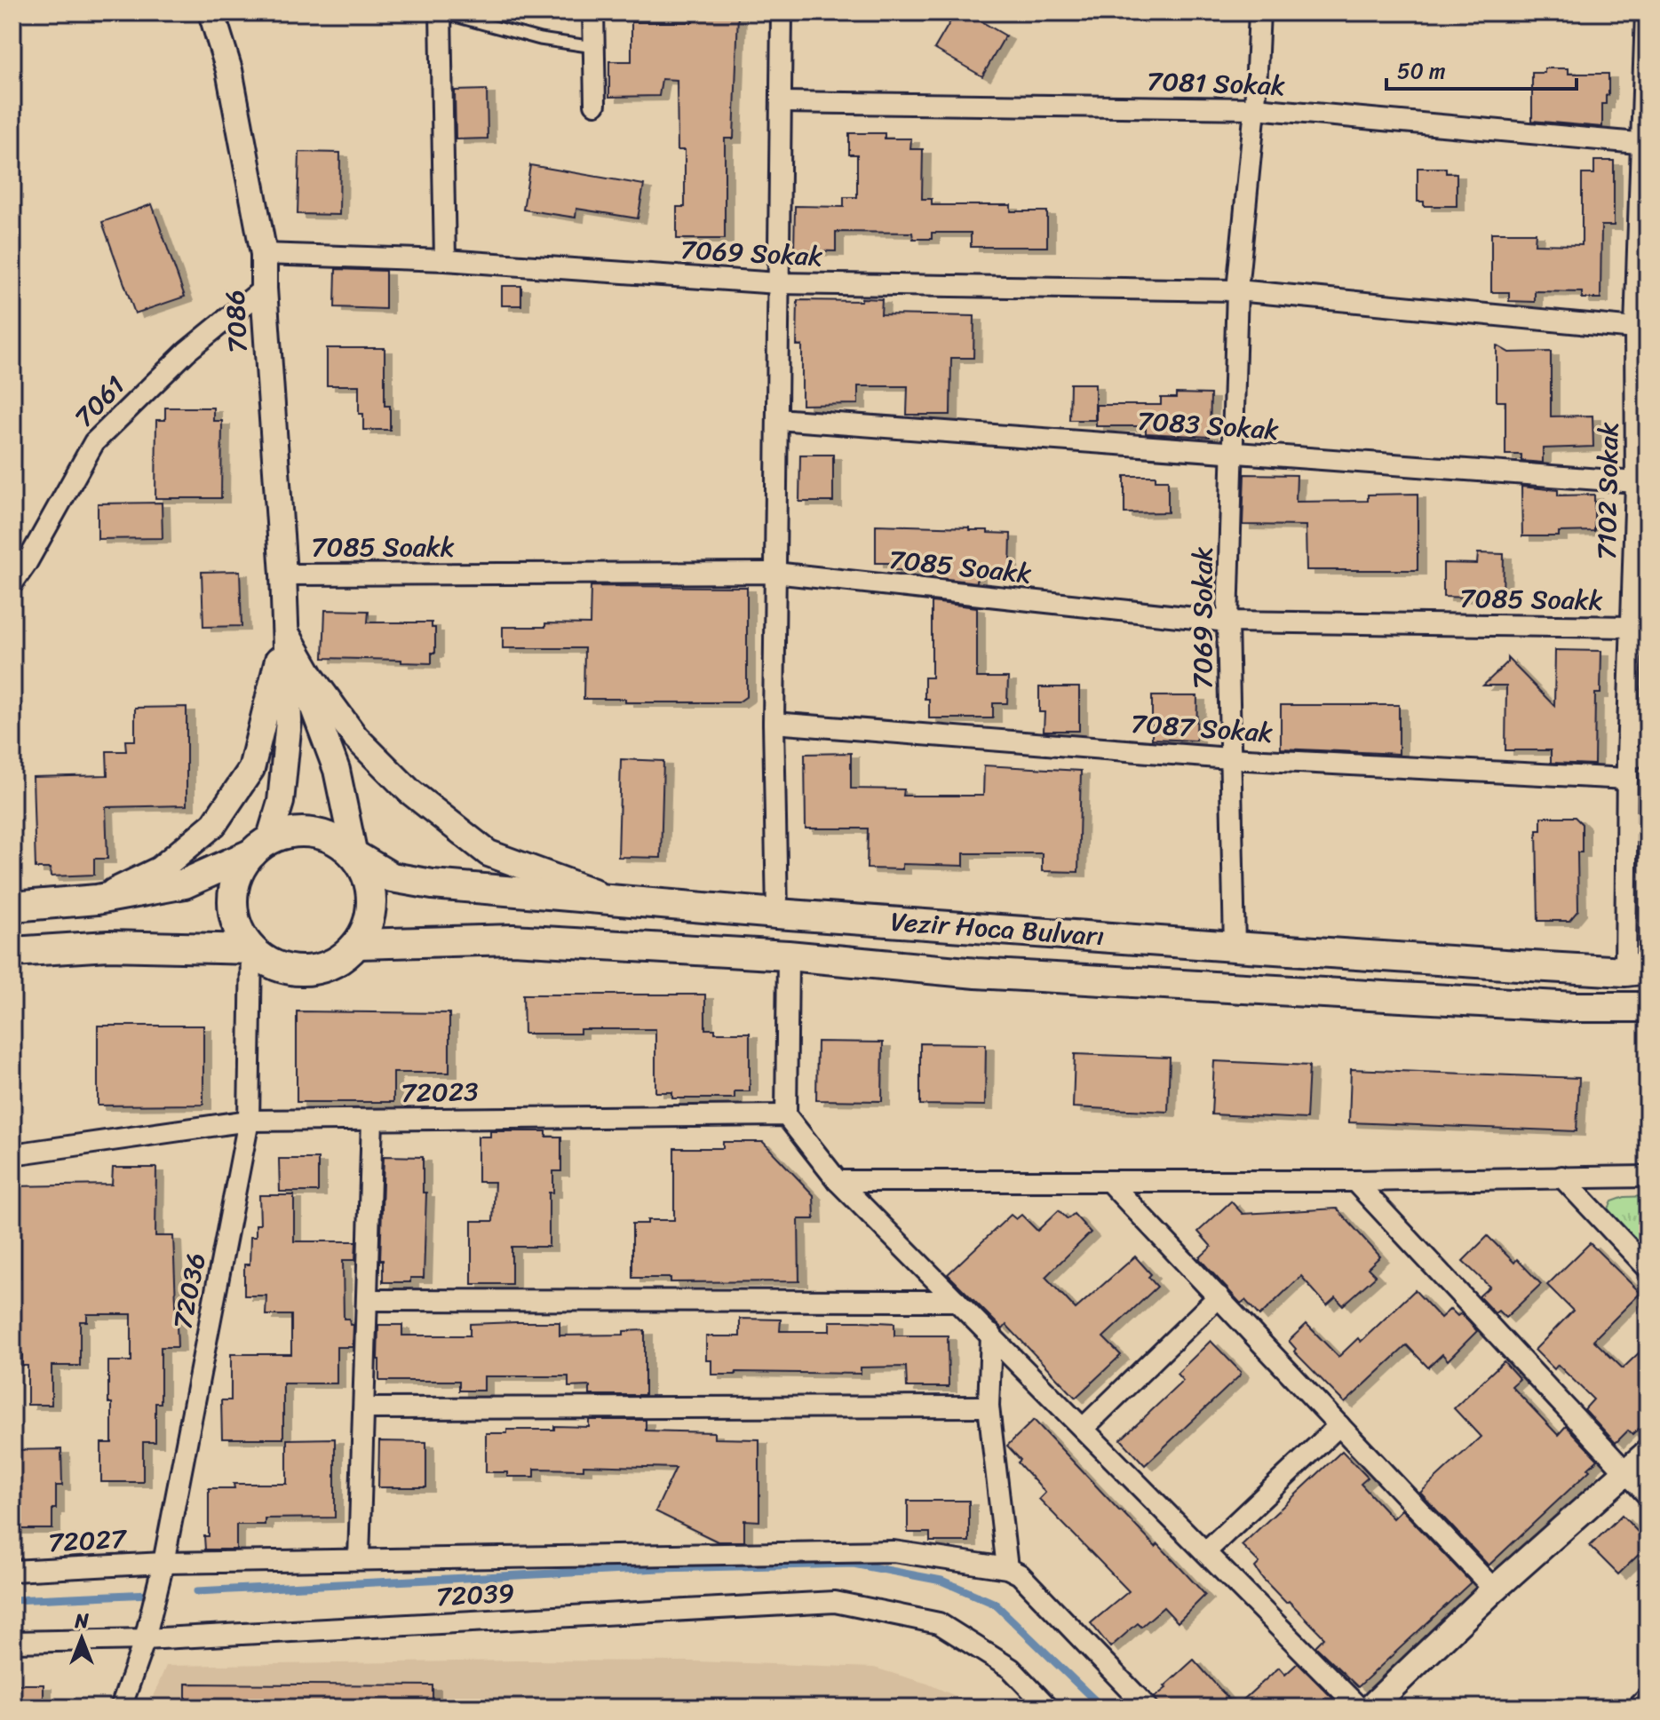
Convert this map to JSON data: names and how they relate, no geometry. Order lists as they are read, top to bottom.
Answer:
{
  "streets": {
    "main road": ["Vezir Hoca Bulvarı"],
    "street": [
      "7081 Sokak",
      "7069 Sokak",
      "7086",
      "7061",
      "7083 Sokak",
      "7102 Sokak",
      "7085 Soakk",
      "7087 Sokak",
      "72023",
      "72036",
      "72027",
      "72039"
    ]
  },
  "crossings": [
    ["7081 Sokak", "7069 Sokak"],
    ["7081 Sokak", "7102 Sokak"],
    ["7069 Sokak", "7086"],
    ["7069 Sokak", "7083 Sokak"],
    ["7069 Sokak", "7102 Sokak"],
    ["7069 Sokak", "7085 Soakk"],
    ["7069 Sokak", "7087 Sokak"],
    ["7069 Sokak", "Vezir Hoca Bulvarı"],
    ["7086", "7061"],
    ["7086", "7085 Soakk"],
    ["7086", "Vezir Hoca Bulvarı"],
    ["7086", "72036"],
    ["7083 Sokak", "7102 Sokak"],
    ["7102 Sokak", "7085 Soakk"],
    ["7102 Sokak", "7087 Sokak"],
    ["7102 Sokak", "Vezir Hoca Bulvarı"],
    ["Vezir Hoca Bulvarı", "72036"],
    ["72023", "72036"],
    ["72036", "72027"],
    ["72036", "72039"]
  ],
  "scale_bar": "50 m",
  "north": "top"
}
